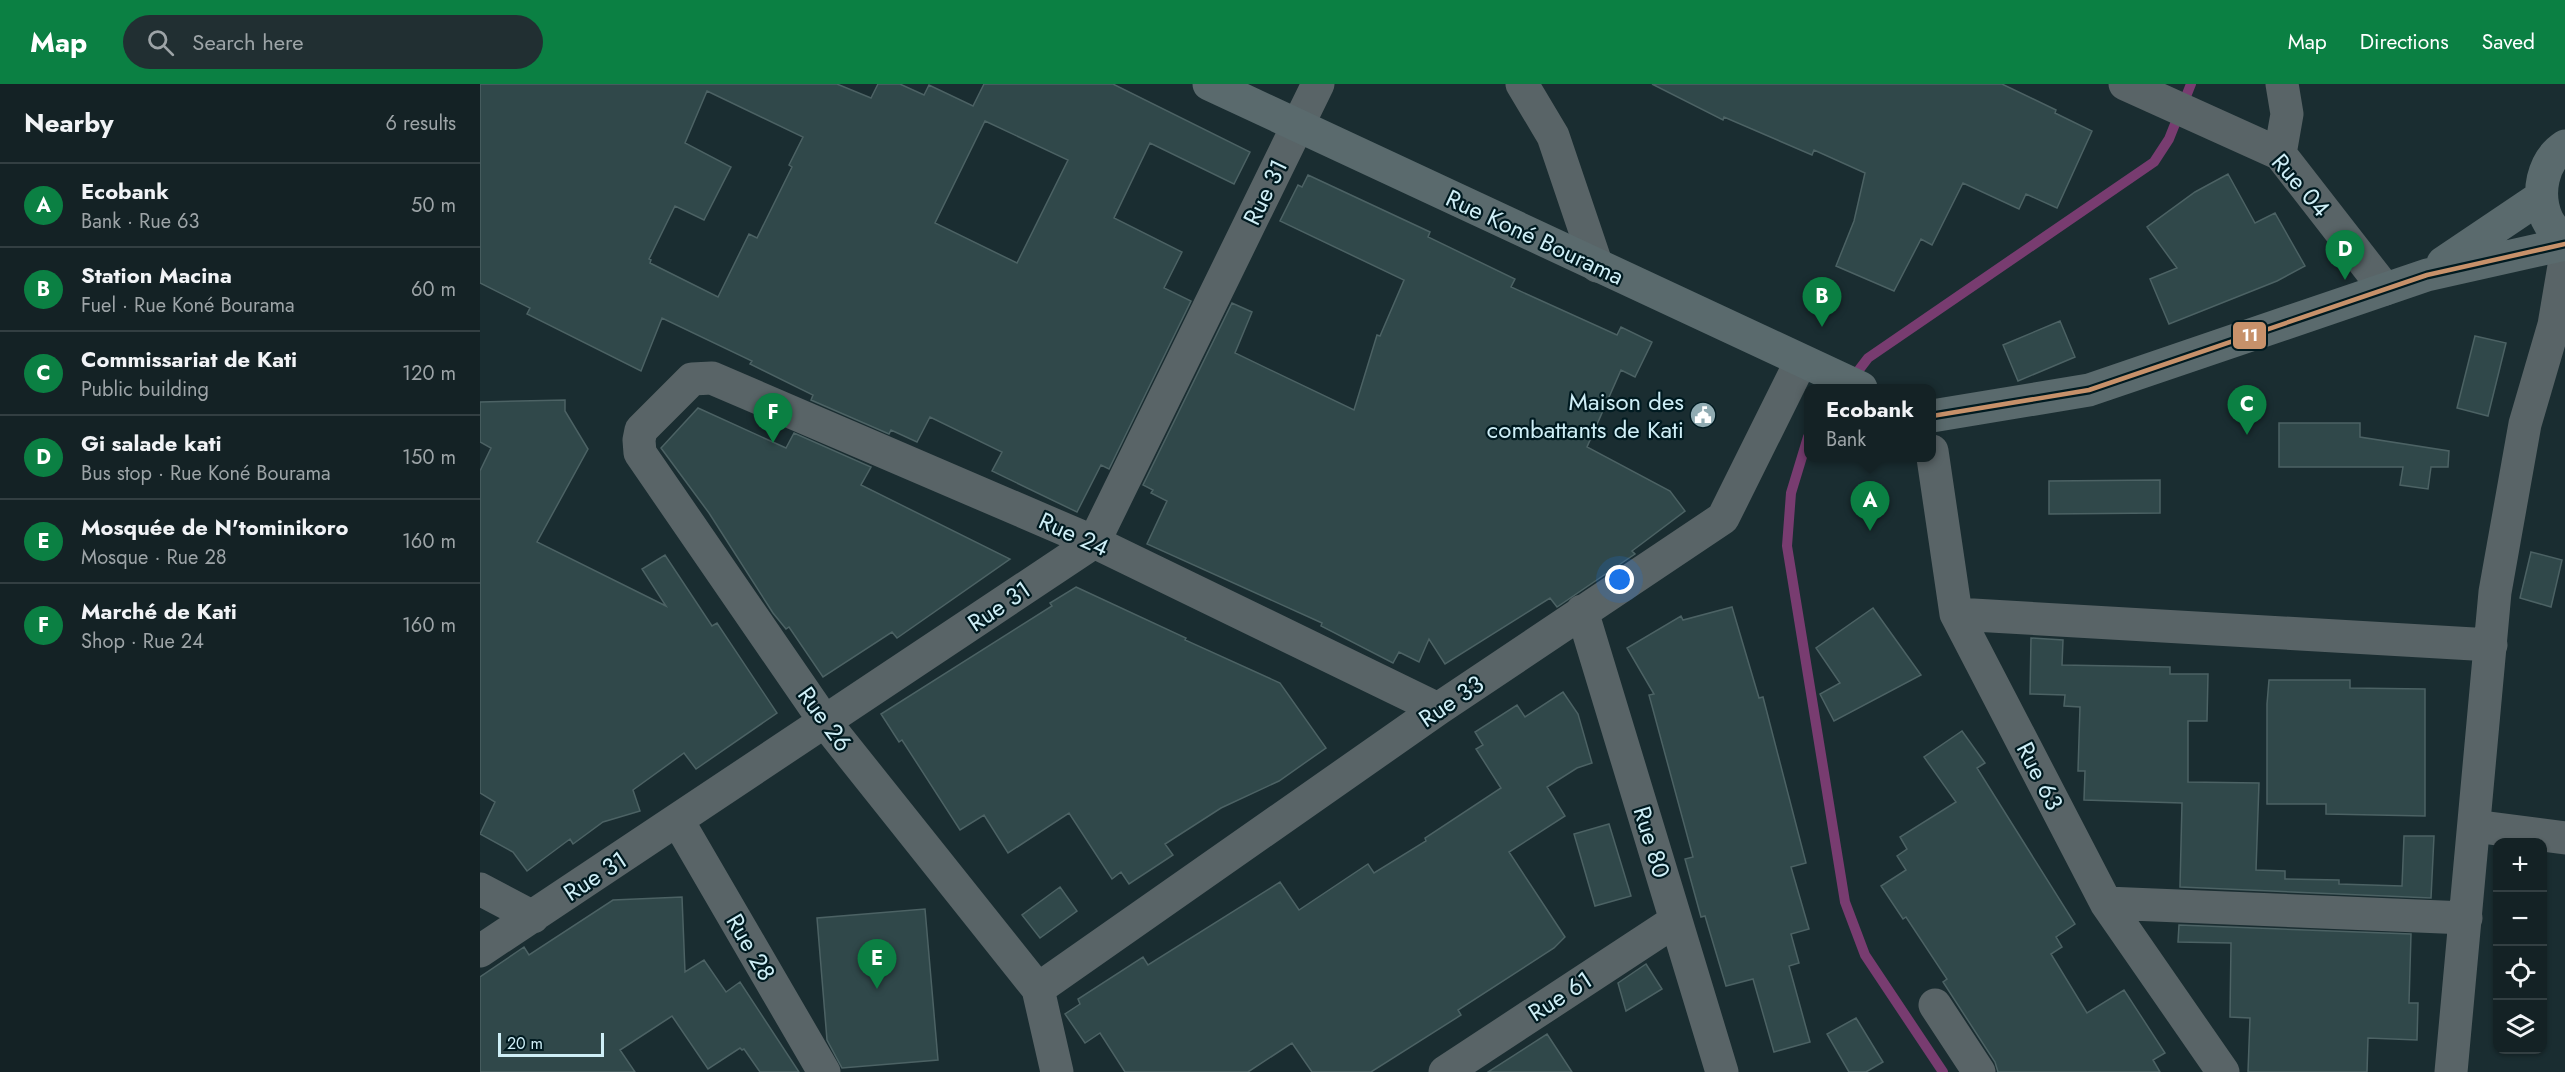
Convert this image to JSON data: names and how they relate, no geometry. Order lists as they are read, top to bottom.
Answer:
{
  "streets": {
    "highway": ["Rue Koné Bourama"],
    "street": [
      "Rue 04",
      "Rue 31",
      "Rue 24",
      "Rue 33",
      "Rue 26",
      "Rue 63",
      "Rue 80",
      "Rue 28",
      "Rue 61"
    ]
  },
  "crossings": [
    ["Rue 31", "Rue Koné Bourama"],
    ["Rue 31", "Rue 24"],
    ["Rue 31", "Rue 26"],
    ["Rue 31", "Rue 28"],
    ["Rue Koné Bourama", "Rue 33"],
    ["Rue 24", "Rue 33"],
    ["Rue 24", "Rue 26"],
    ["Rue 33", "Rue 26"],
    ["Rue 33", "Rue 80"],
    ["Rue 80", "Rue 61"]
  ],
  "places": {
    "public building": ["Maison des combattants de Kati"]
  },
  "lines": ["transit line 11"],
  "scale_bar": "20 m",
  "page": {
    "header": "Map",
    "search": "Search here",
    "nav": ["Map", "Directions", "Saved"],
    "heading": ["Nearby", "6 results"],
    "list": [
      {
        "mark": "A",
        "name": "Ecobank",
        "note": "Bank · Rue 63",
        "value": "50 m"
      },
      {
        "mark": "B",
        "name": "Station Macina",
        "note": "Fuel · Rue Koné Bourama",
        "value": "60 m"
      },
      {
        "mark": "C",
        "name": "Commissariat de Kati",
        "note": "Public building",
        "value": "120 m"
      },
      {
        "mark": "D",
        "name": "Gi salade kati",
        "note": "Bus stop · Rue Koné Bourama",
        "value": "150 m"
      },
      {
        "mark": "E",
        "name": "Mosquée de N'tominikoro",
        "note": "Mosque · Rue 28",
        "value": "160 m"
      },
      {
        "mark": "F",
        "name": "Marché de Kati",
        "note": "Shop · Rue 24",
        "value": "160 m"
      }
    ],
    "pins": [
      "D",
      "B",
      "C",
      "F",
      "A",
      "E"
    ],
    "popup": ["Ecobank", "Bank"],
    "map_buttons": ["+", "−"],
    "scale": "20 m"
  }
}
